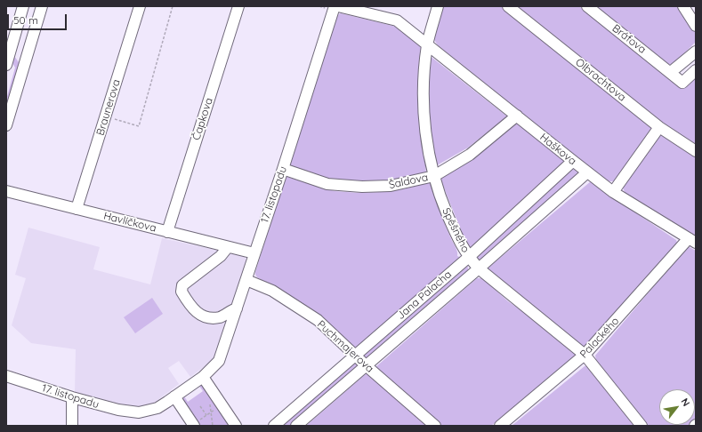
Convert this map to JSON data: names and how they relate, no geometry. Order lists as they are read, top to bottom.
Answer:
{
  "streets": {
    "street": [
      "Bráfova",
      "Olbrachtova",
      "Braunerova",
      "Čapkova",
      "Haškova",
      "Šaldova",
      "17. listopadu",
      "Havlíčkova",
      "Spěšného",
      "Jana Palacha",
      "Palackého",
      "Puchmajerova"
    ]
  },
  "crossings": [
    ["Braunerova", "Havlíčkova"],
    ["Čapkova", "Havlíčkova"],
    ["Haškova", "Šaldova"],
    ["Haškova", "Spěšného"],
    ["Haškova", "Jana Palacha"],
    ["Haškova", "Palackého"],
    ["Šaldova", "17. listopadu"],
    ["Šaldova", "Spěšného"],
    ["17. listopadu", "Havlíčkova"],
    ["17. listopadu", "Puchmajerova"],
    ["Spěšného", "Jana Palacha"],
    ["Spěšného", "Palackého"],
    ["Jana Palacha", "Puchmajerova"]
  ],
  "scale_bar": "50 m",
  "north": "top right"
}
